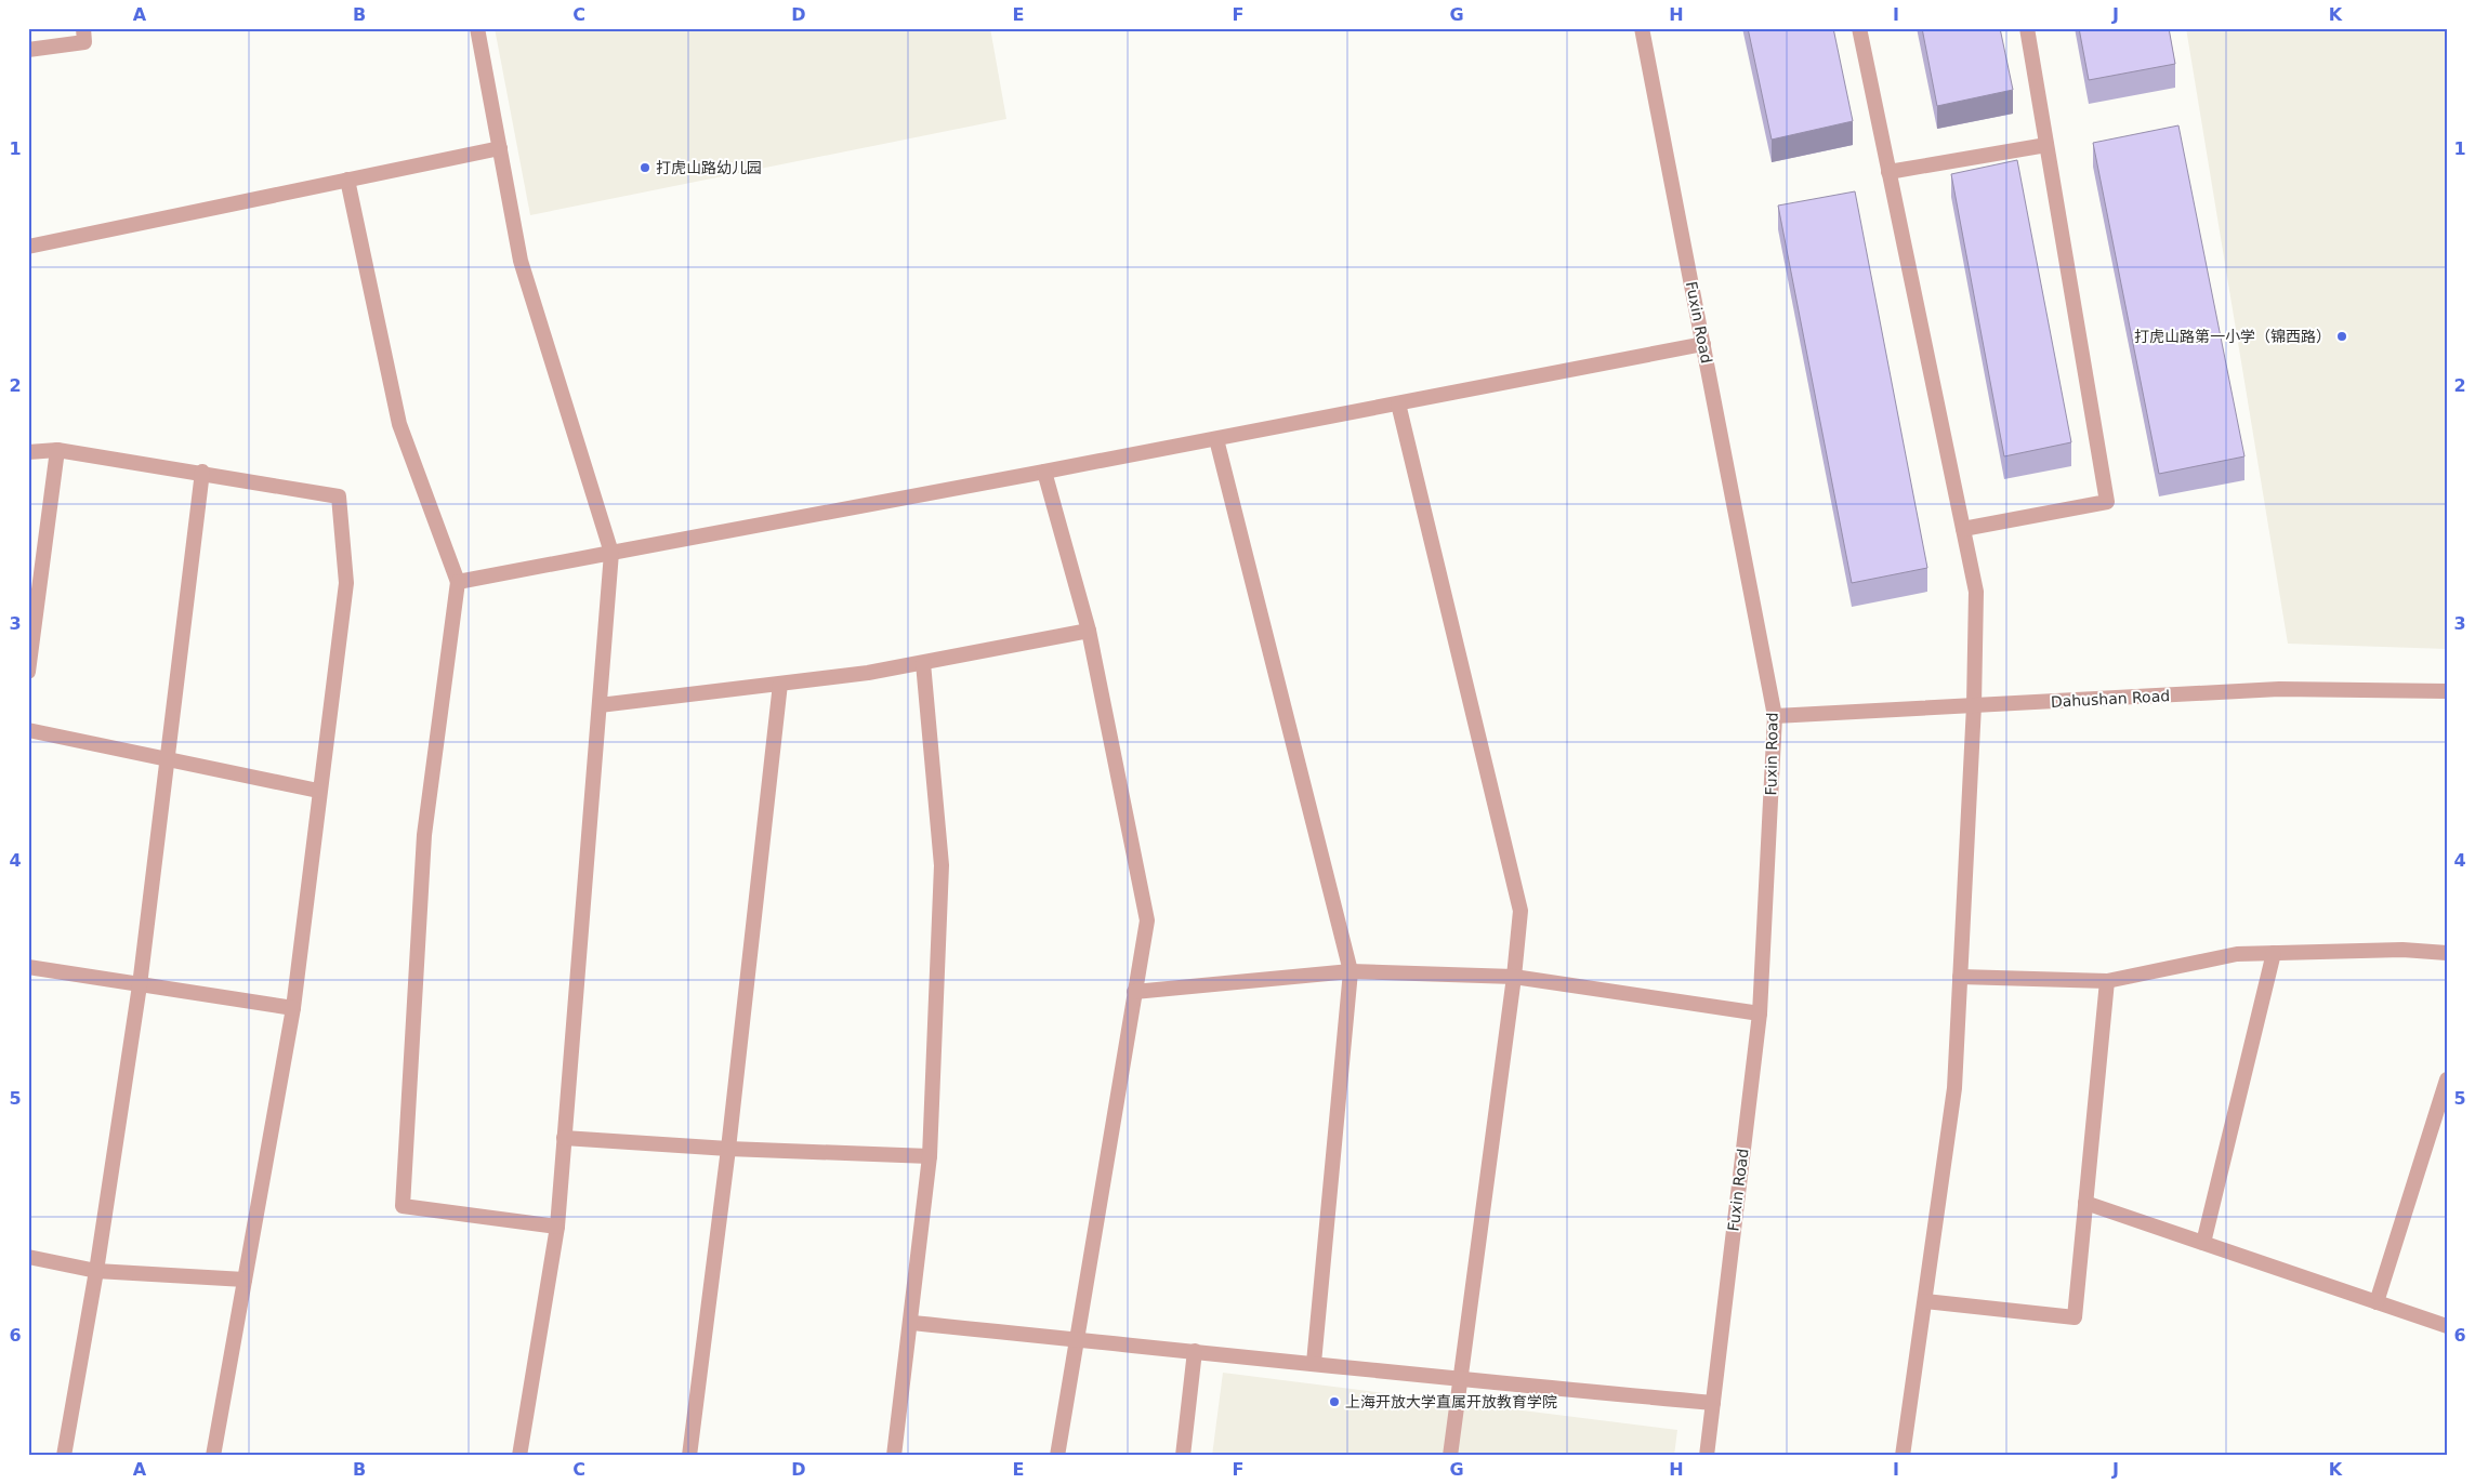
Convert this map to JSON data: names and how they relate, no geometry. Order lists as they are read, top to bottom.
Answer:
{
  "streets": {
    "street": ["Fuxin Road", "Dahushan Road"]
  },
  "crossings": [
    ["Fuxin Road", "Dahushan Road"]
  ],
  "places": ["打虎山路幼儿园", "打虎山路第一小学（锦西路）", "上海开放大学直属开放教育学院"],
  "grid": {
    "columns": [
      "A",
      "B",
      "C",
      "D",
      "E",
      "F",
      "G",
      "H",
      "I",
      "J",
      "K"
    ],
    "rows": [
      "1",
      "2",
      "3",
      "4",
      "5",
      "6"
    ]
  }
}
